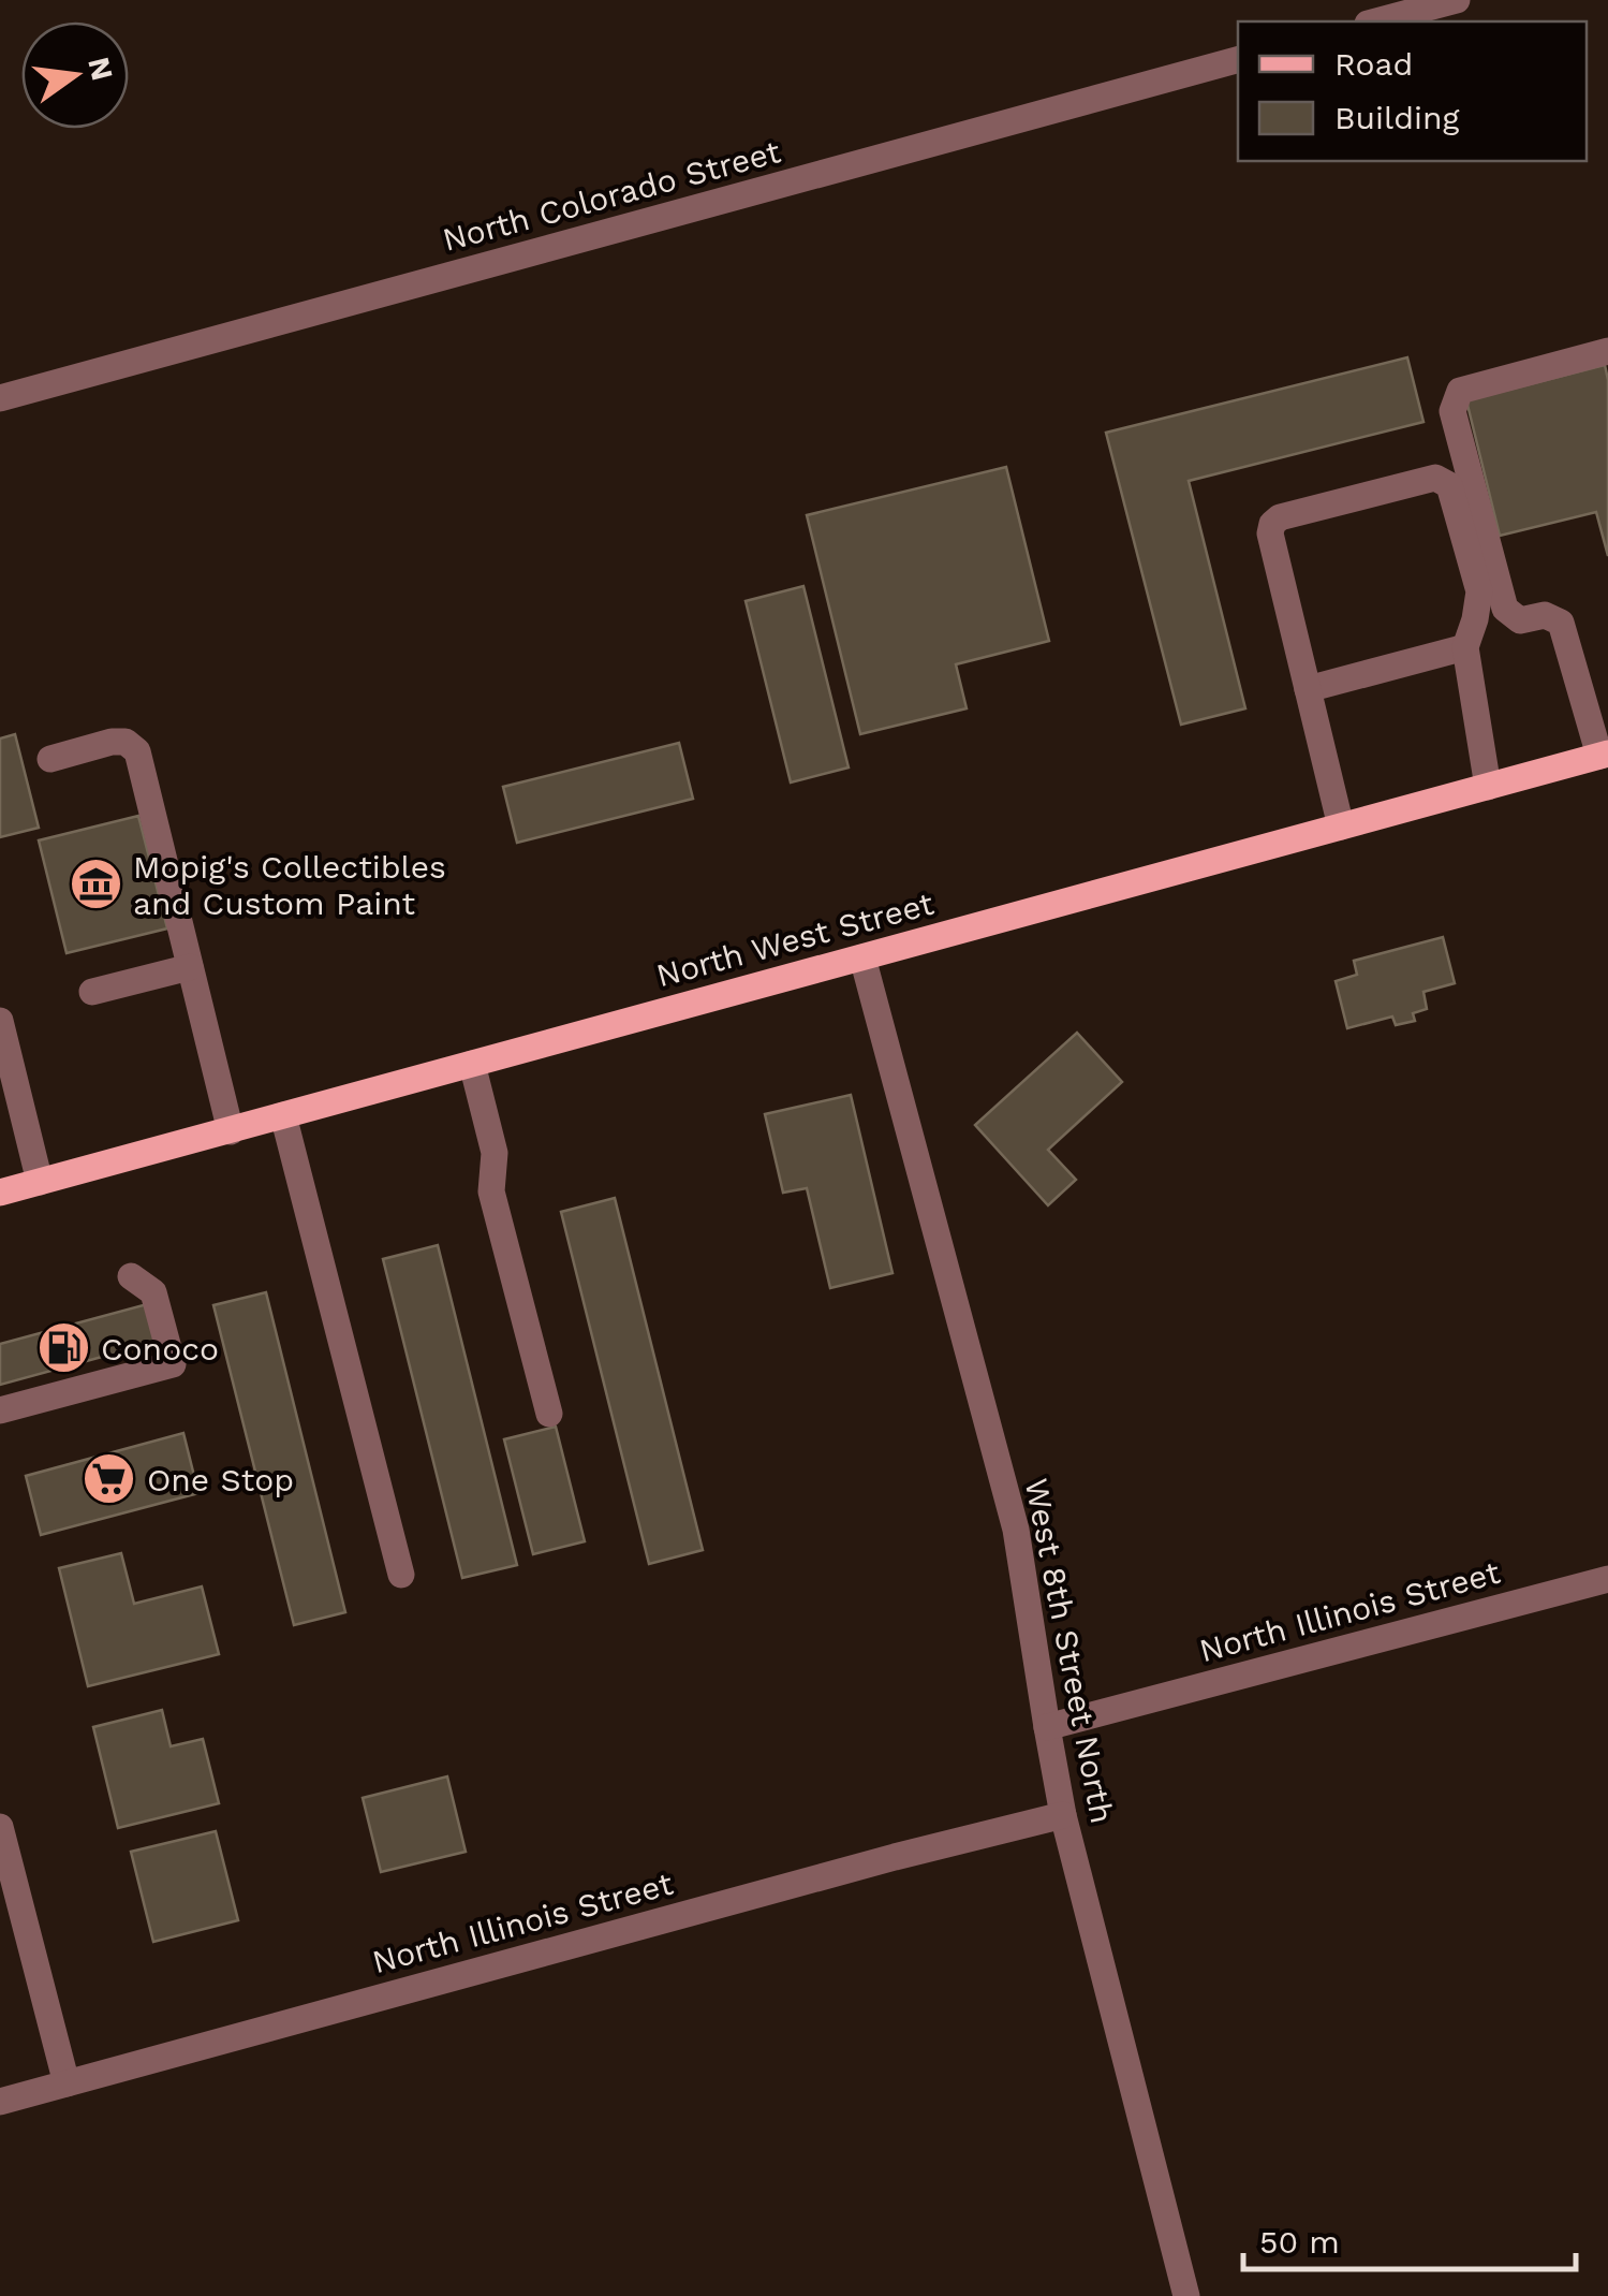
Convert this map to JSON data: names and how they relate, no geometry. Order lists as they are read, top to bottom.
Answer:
{
  "streets": {
    "main road": ["North West Street"],
    "street": ["North Colorado Street", "North Illinois Street", "West 8th Street North"]
  },
  "crossings": [
    ["North West Street", "West 8th Street North"],
    ["North Illinois Street", "West 8th Street North"]
  ],
  "places": {
    "museum": ["Mopig's Collectibles and Custom Paint"],
    "fuel station": ["Conoco"],
    "supermarket": ["One Stop"]
  },
  "legend": ["Road", "Building"],
  "scale_bar": "50 m",
  "north": "right"
}
